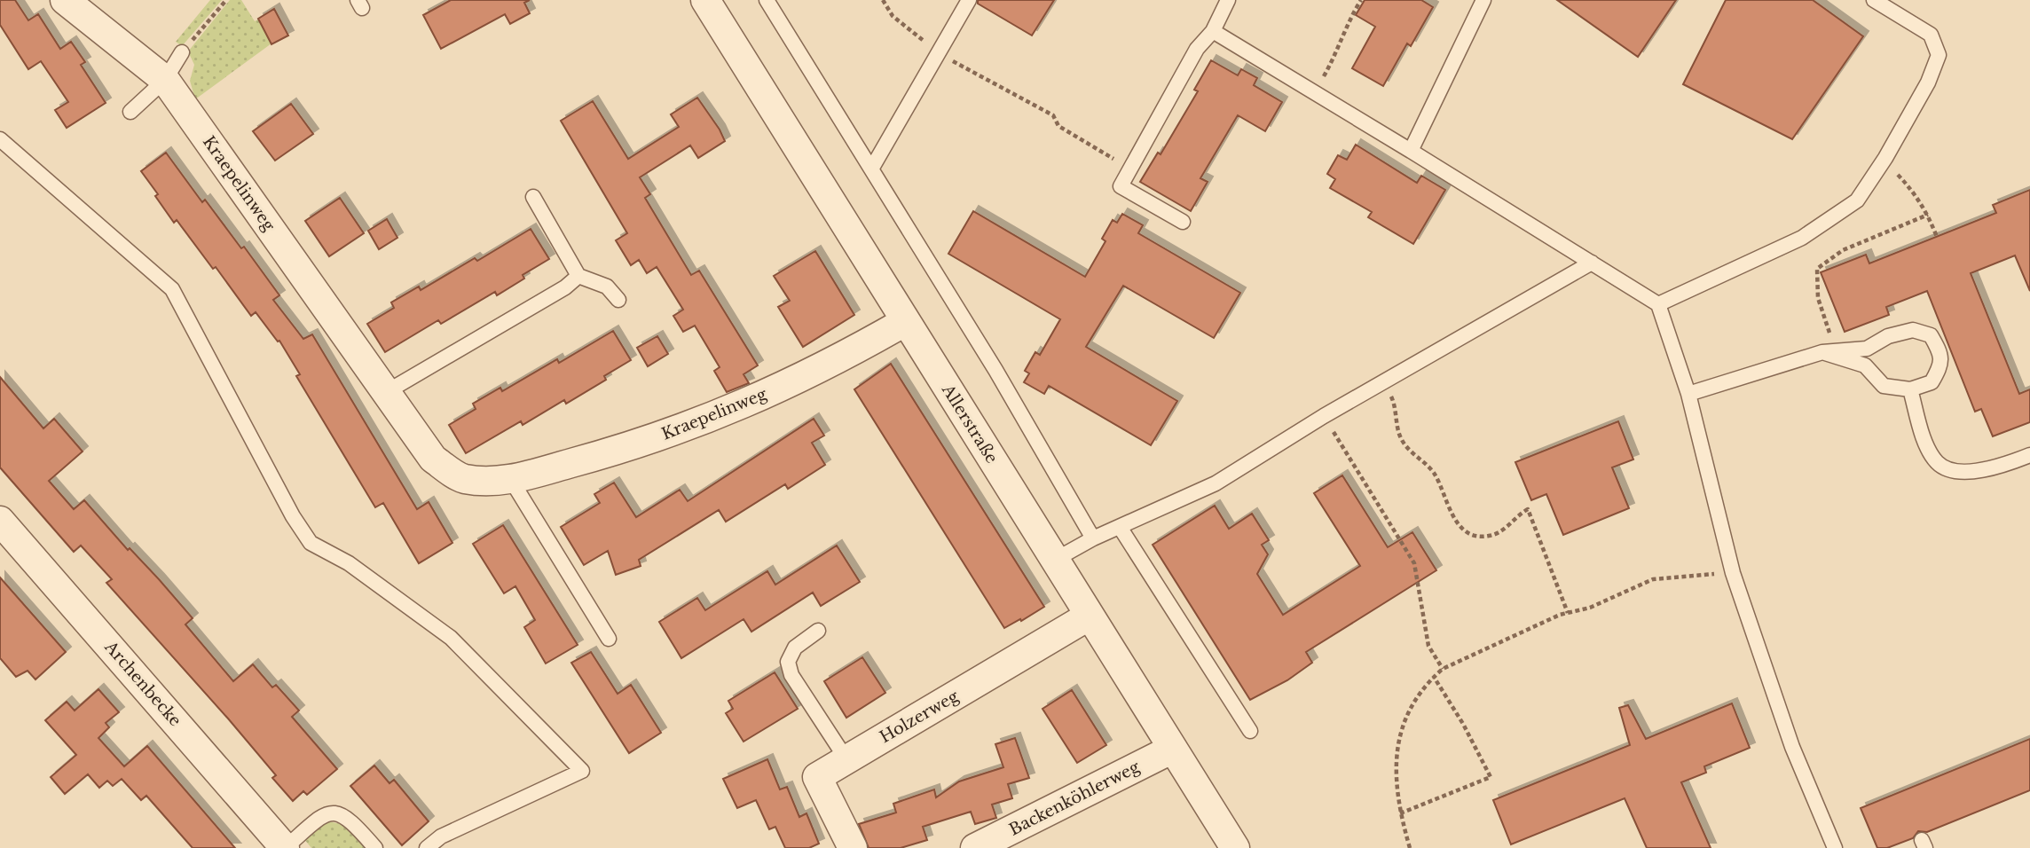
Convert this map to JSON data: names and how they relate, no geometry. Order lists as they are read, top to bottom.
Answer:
{
  "streets": {
    "street": [
      "Kraepelinweg",
      "Allerstraße",
      "Archenbecke",
      "Holzerweg",
      "Backenköhlerweg"
    ]
  },
  "crossings": [
    ["Kraepelinweg", "Allerstraße"],
    ["Allerstraße", "Holzerweg"],
    ["Allerstraße", "Backenköhlerweg"]
  ]
}
